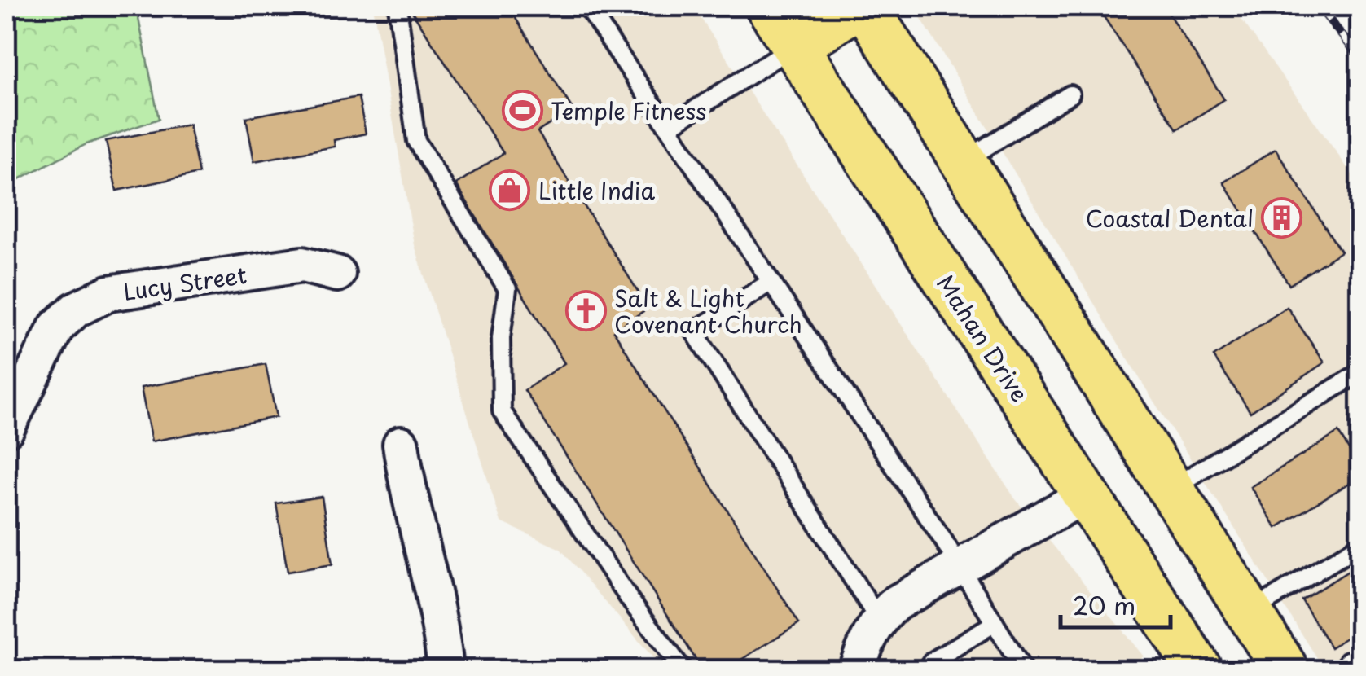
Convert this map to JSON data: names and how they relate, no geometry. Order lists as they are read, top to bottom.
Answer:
{
  "streets": {
    "main road": ["Mahan Drive"],
    "street": ["Lucy Street"]
  },
  "places": {
    "sports": ["Temple Fitness"],
    "shop": ["Little India"],
    "building": ["Coastal Dental"],
    "church": ["Salt & Light Covenant Church"]
  },
  "scale_bar": "20 m"
}
